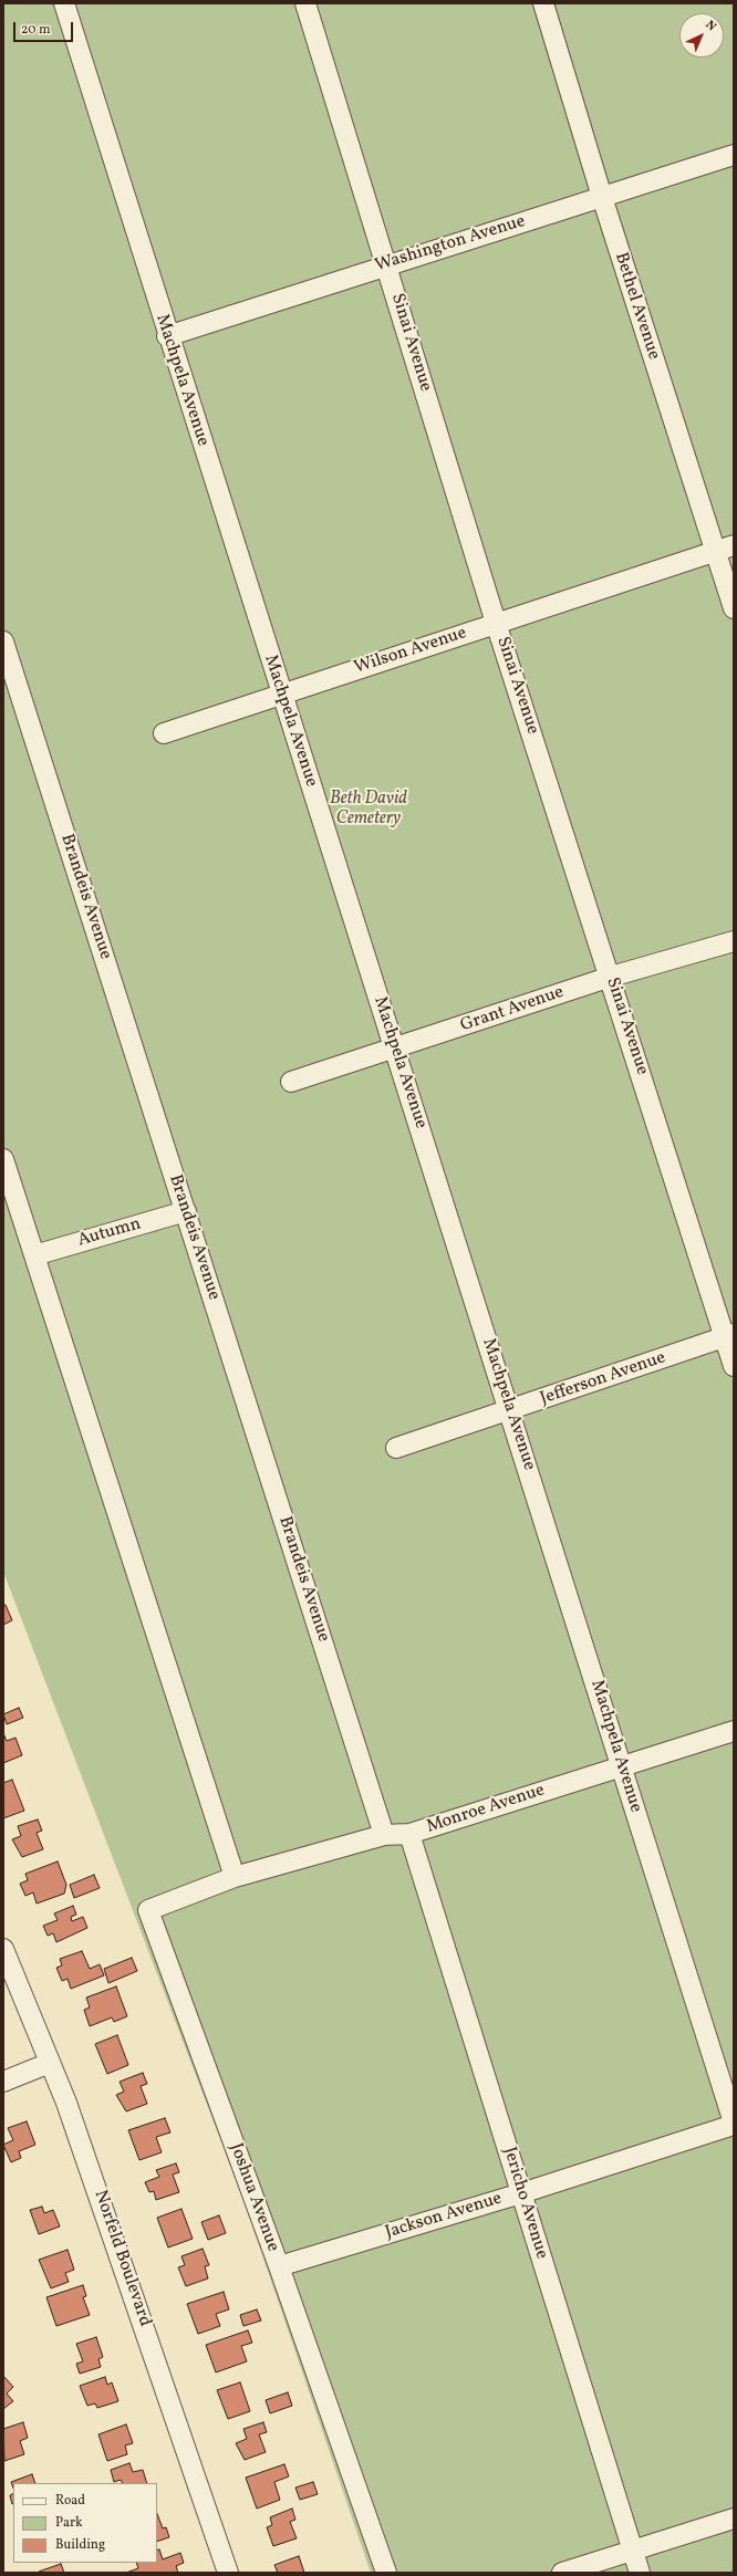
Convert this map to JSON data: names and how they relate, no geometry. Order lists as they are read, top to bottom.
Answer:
{
  "streets": {
    "street": [
      "Washington Avenue",
      "Bethel Avenue",
      "Sinai Avenue",
      "Machpela Avenue",
      "Wilson Avenue",
      "Brandeis Avenue",
      "Grant Avenue",
      "Autumn",
      "Jefferson Avenue",
      "Monroe Avenue",
      "Joshua Avenue",
      "Jericho Avenue",
      "Jackson Avenue",
      "Norfeld Boulevard"
    ]
  },
  "crossings": [
    ["Washington Avenue", "Bethel Avenue"],
    ["Washington Avenue", "Sinai Avenue"],
    ["Washington Avenue", "Machpela Avenue"],
    ["Bethel Avenue", "Wilson Avenue"],
    ["Sinai Avenue", "Wilson Avenue"],
    ["Sinai Avenue", "Grant Avenue"],
    ["Sinai Avenue", "Jefferson Avenue"],
    ["Machpela Avenue", "Wilson Avenue"],
    ["Machpela Avenue", "Grant Avenue"],
    ["Machpela Avenue", "Jefferson Avenue"],
    ["Machpela Avenue", "Monroe Avenue"],
    ["Machpela Avenue", "Jackson Avenue"],
    ["Brandeis Avenue", "Autumn"],
    ["Brandeis Avenue", "Monroe Avenue"],
    ["Monroe Avenue", "Joshua Avenue"],
    ["Monroe Avenue", "Jericho Avenue"],
    ["Joshua Avenue", "Jackson Avenue"],
    ["Jericho Avenue", "Jackson Avenue"]
  ],
  "parks": ["Beth David Cemetery"],
  "legend": ["Road", "Park", "Building"],
  "scale_bar": "20 m",
  "north": "top right"
}
